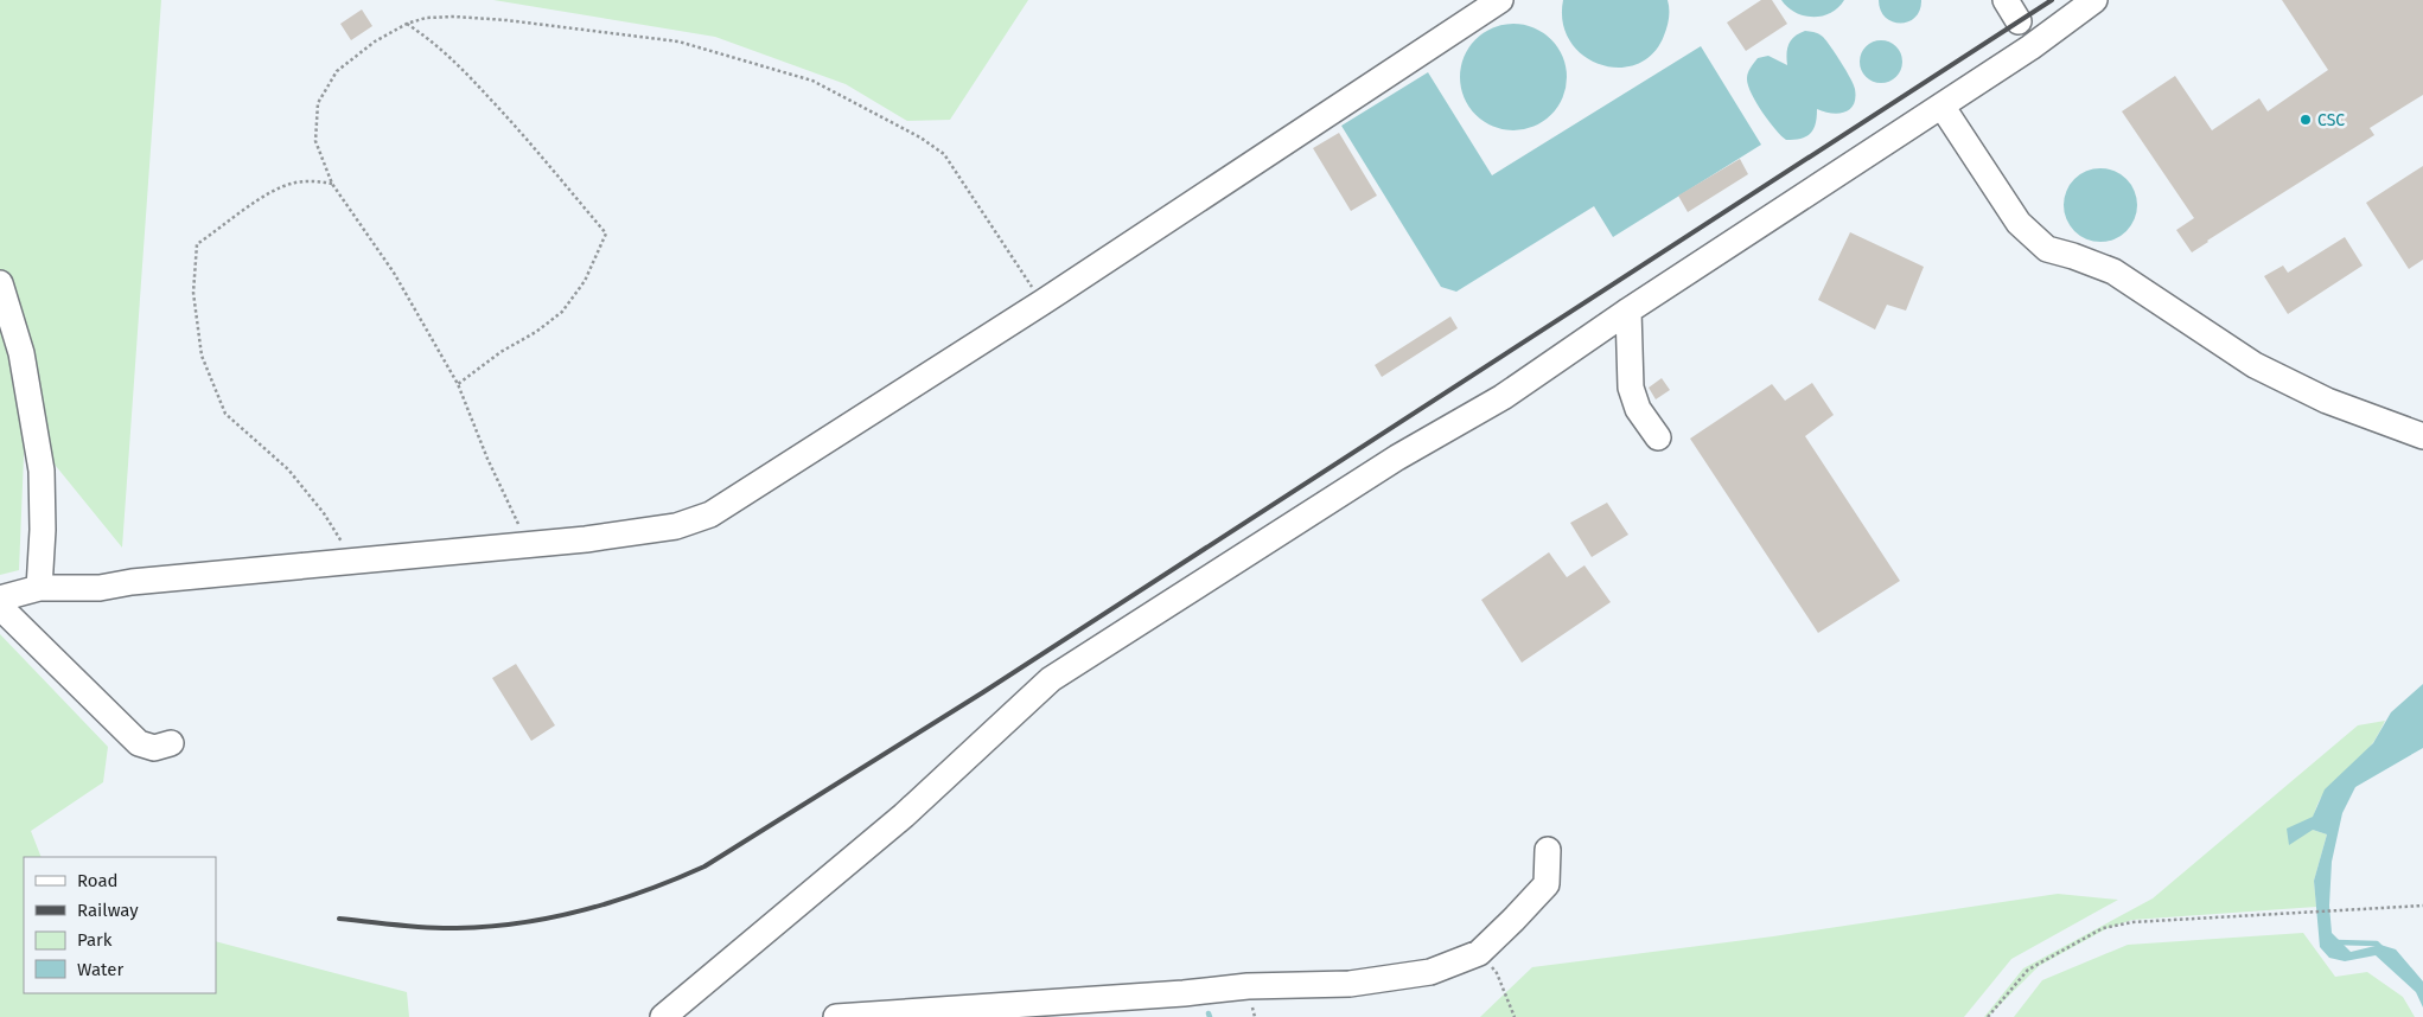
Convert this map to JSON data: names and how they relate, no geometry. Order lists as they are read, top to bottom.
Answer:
{
  "places": ["CSC"],
  "legend": [
    "Road",
    "Railway",
    "Park",
    "Water"
  ]
}
